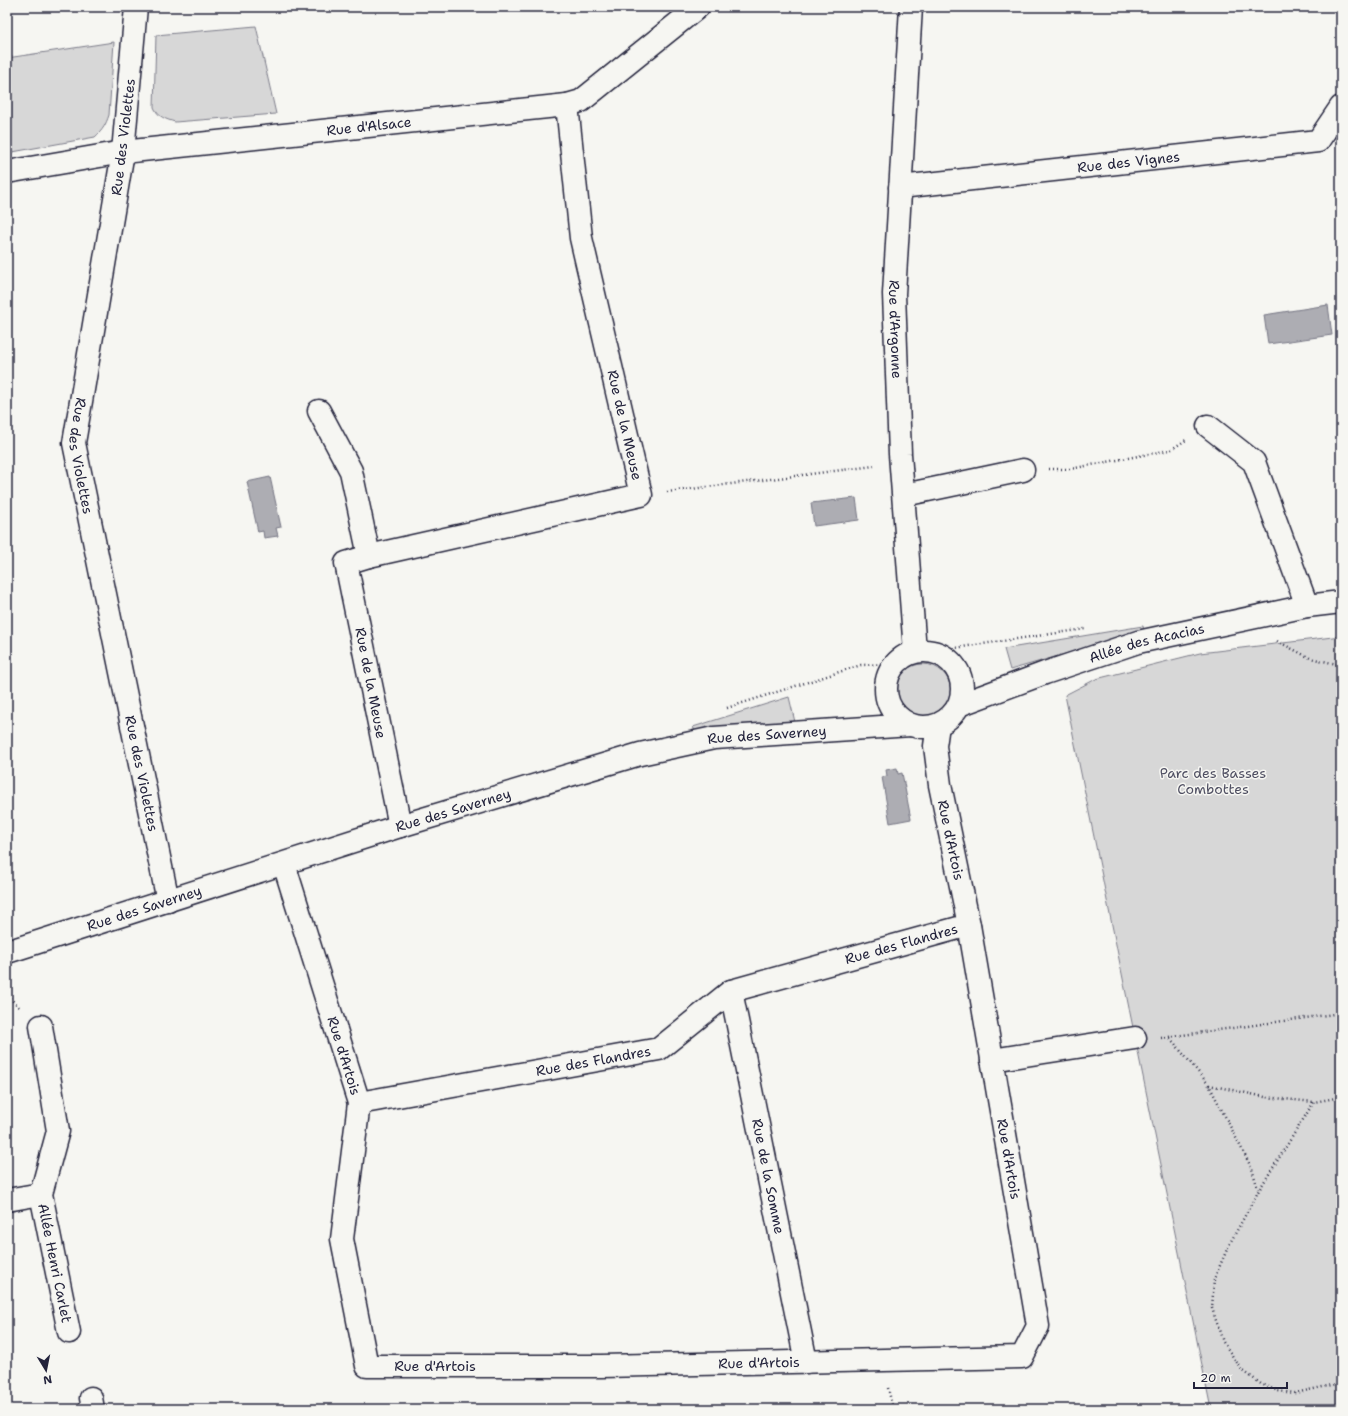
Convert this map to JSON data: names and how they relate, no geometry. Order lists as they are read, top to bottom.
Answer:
{
  "streets": {
    "street": [
      "Rue d'Alsace",
      "Rue des Violettes",
      "Rue des Vignes",
      "Rue d'Argonne",
      "Rue de la Meuse",
      "Allée des Acacias",
      "Rue des Saverney",
      "Rue d'Artois",
      "Rue des Flandres",
      "Rue de la Somme",
      "Allée Henri Carlet"
    ]
  },
  "crossings": [
    ["Rue d'Alsace", "Rue des Violettes"],
    ["Rue d'Alsace", "Rue de la Meuse"],
    ["Rue des Violettes", "Rue des Saverney"],
    ["Rue des Vignes", "Rue d'Argonne"],
    ["Rue d'Argonne", "Allée des Acacias"],
    ["Rue d'Argonne", "Rue des Saverney"],
    ["Rue d'Argonne", "Rue d'Artois"],
    ["Rue de la Meuse", "Rue des Saverney"],
    ["Allée des Acacias", "Rue des Saverney"],
    ["Allée des Acacias", "Rue d'Artois"],
    ["Rue des Saverney", "Rue d'Artois"],
    ["Rue d'Artois", "Rue des Flandres"],
    ["Rue d'Artois", "Rue de la Somme"],
    ["Rue des Flandres", "Rue de la Somme"]
  ],
  "parks": ["Parc des Basses Combottes"],
  "scale_bar": "20 m",
  "north": "bottom"
}
